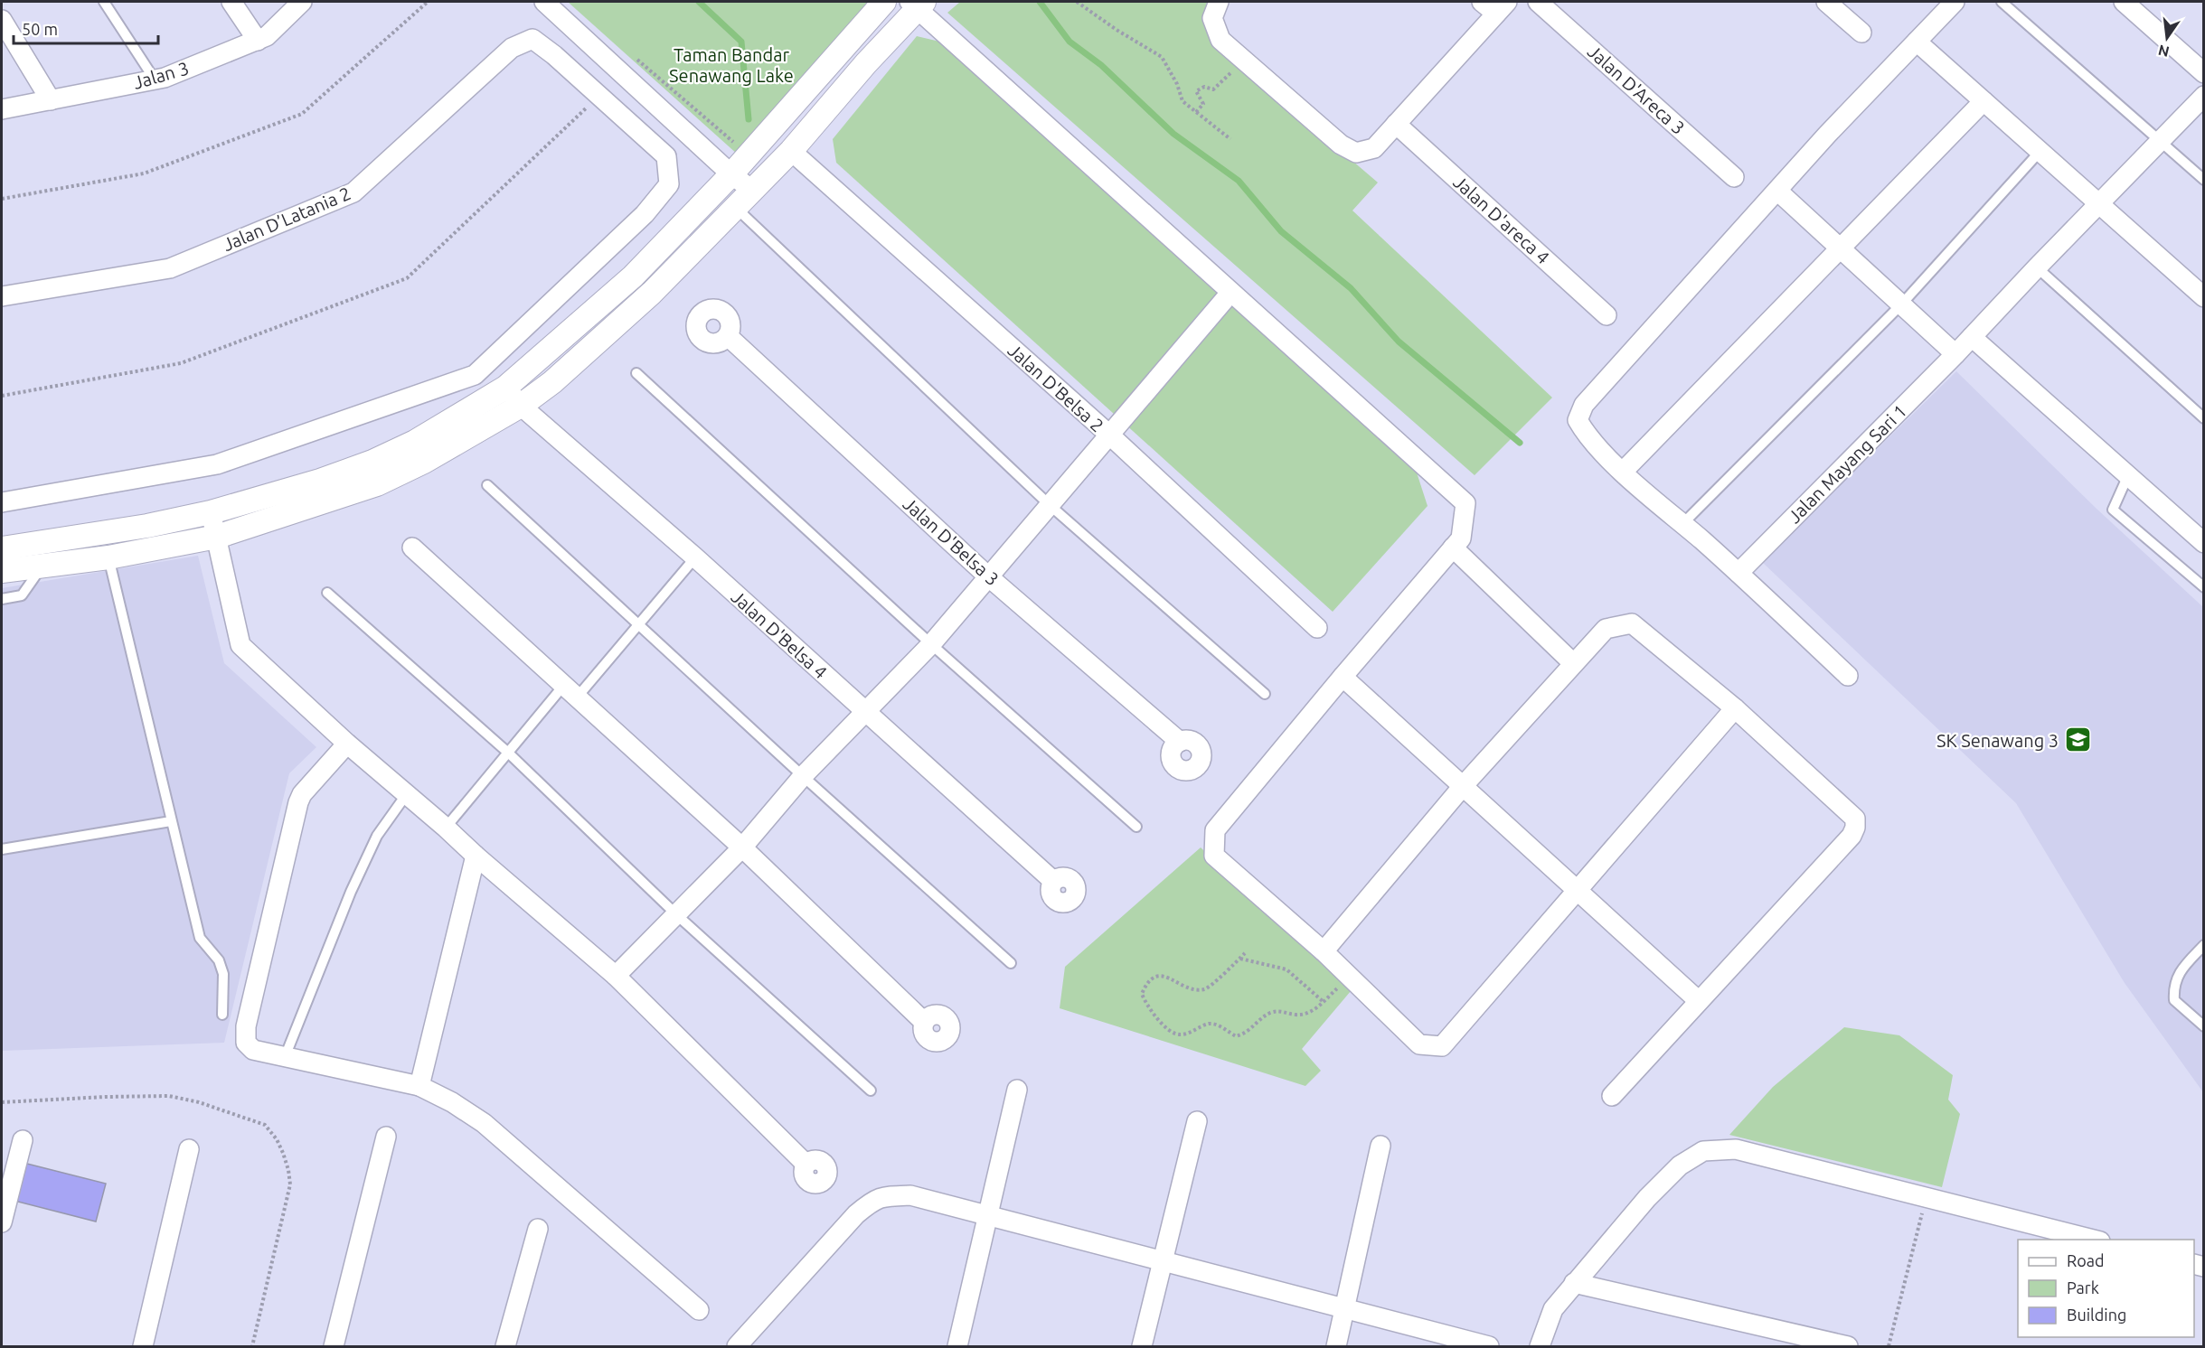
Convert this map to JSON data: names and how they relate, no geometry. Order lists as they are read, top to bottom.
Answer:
{
  "streets": {
    "street": [
      "Jalan 3",
      "Jalan D'Areca 3",
      "Jalan D’Latania 2",
      "Jalan D'areca 4",
      "Jalan D'Belsa 2",
      "Jalan Mayang Sari 1",
      "Jalan D'Belsa 3",
      "Jalan D'Belsa 4"
    ]
  },
  "parks": ["Taman Bandar Senawang Lake"],
  "places": {
    "school or university": ["SK Senawang 3"]
  },
  "legend": ["Road", "Park", "Building"],
  "scale_bar": "50 m",
  "north": "bottom"
}
